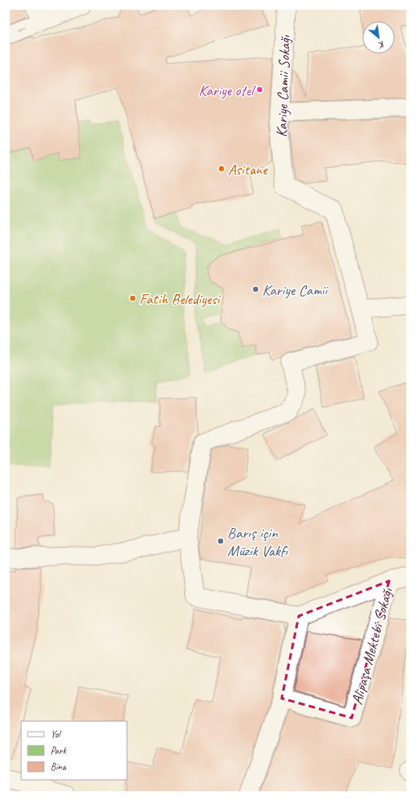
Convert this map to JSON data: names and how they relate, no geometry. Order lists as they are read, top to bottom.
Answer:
{
  "streets": {
    "street": ["Kariye Camii Sokağı", "Alipaşa Mektebi Sokağı"]
  },
  "places": [
    "Kariye otel",
    "Asitane",
    "Kariye Camii",
    "Fatih Belediyesi",
    "Barış için Müzik Vakfı"
  ],
  "legend": ["Yol", "Park", "Bina"],
  "north": "bottom right"
}
